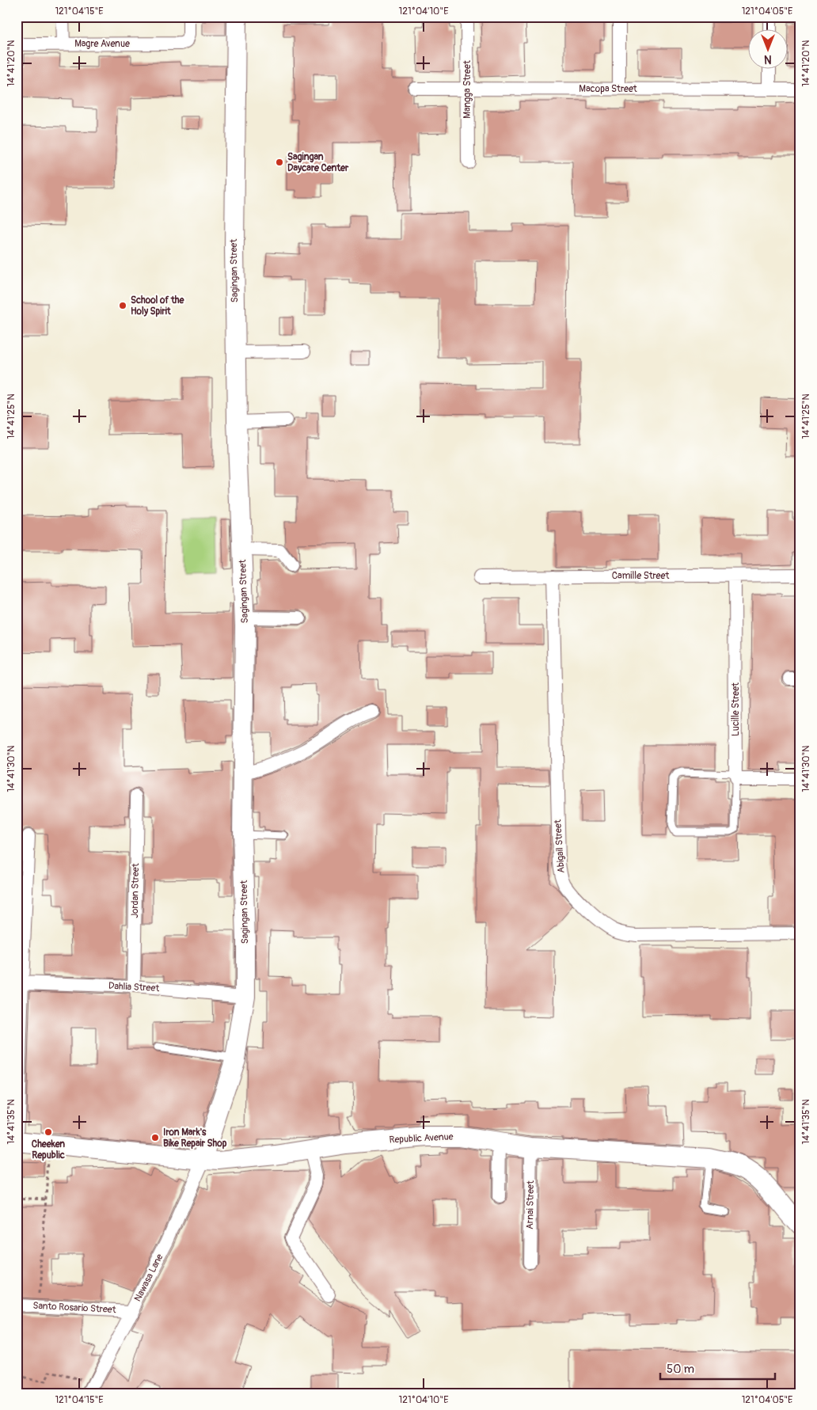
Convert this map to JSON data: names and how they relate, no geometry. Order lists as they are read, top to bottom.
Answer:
{
  "streets": {
    "main road": ["Sagingan Street", "Republic Avenue"],
    "street": [
      "Magre Avenue",
      "Macopa Street",
      "Mangga Street",
      "Camille Street",
      "Lucille Street",
      "Abigail Street",
      "Jordan Street",
      "Dahlia Street",
      "Arnai Street",
      "Nawasa Lane",
      "Santo Rosario Street"
    ]
  },
  "crossings": [
    ["Macopa Street", "Mangga Street"],
    ["Sagingan Street", "Dahlia Street"],
    ["Sagingan Street", "Republic Avenue"],
    ["Sagingan Street", "Nawasa Lane"],
    ["Camille Street", "Lucille Street"],
    ["Camille Street", "Abigail Street"],
    ["Jordan Street", "Dahlia Street"],
    ["Republic Avenue", "Arnai Street"],
    ["Republic Avenue", "Nawasa Lane"],
    ["Nawasa Lane", "Santo Rosario Street"]
  ],
  "places": [
    "Sagingan Daycare Center",
    "School of the Holy Spirit",
    "Cheeken Republic",
    "Iron Mark's Bike Repair Shop"
  ],
  "scale_bar": "50 m",
  "north": "bottom",
  "coordinates": [
    "121°04'15\"E",
    "121°04'10\"E",
    "121°04'05\"E",
    "14°41'20\"N",
    "14°41'25\"N",
    "14°41'30\"N",
    "14°41'35\"N"
  ]
}
